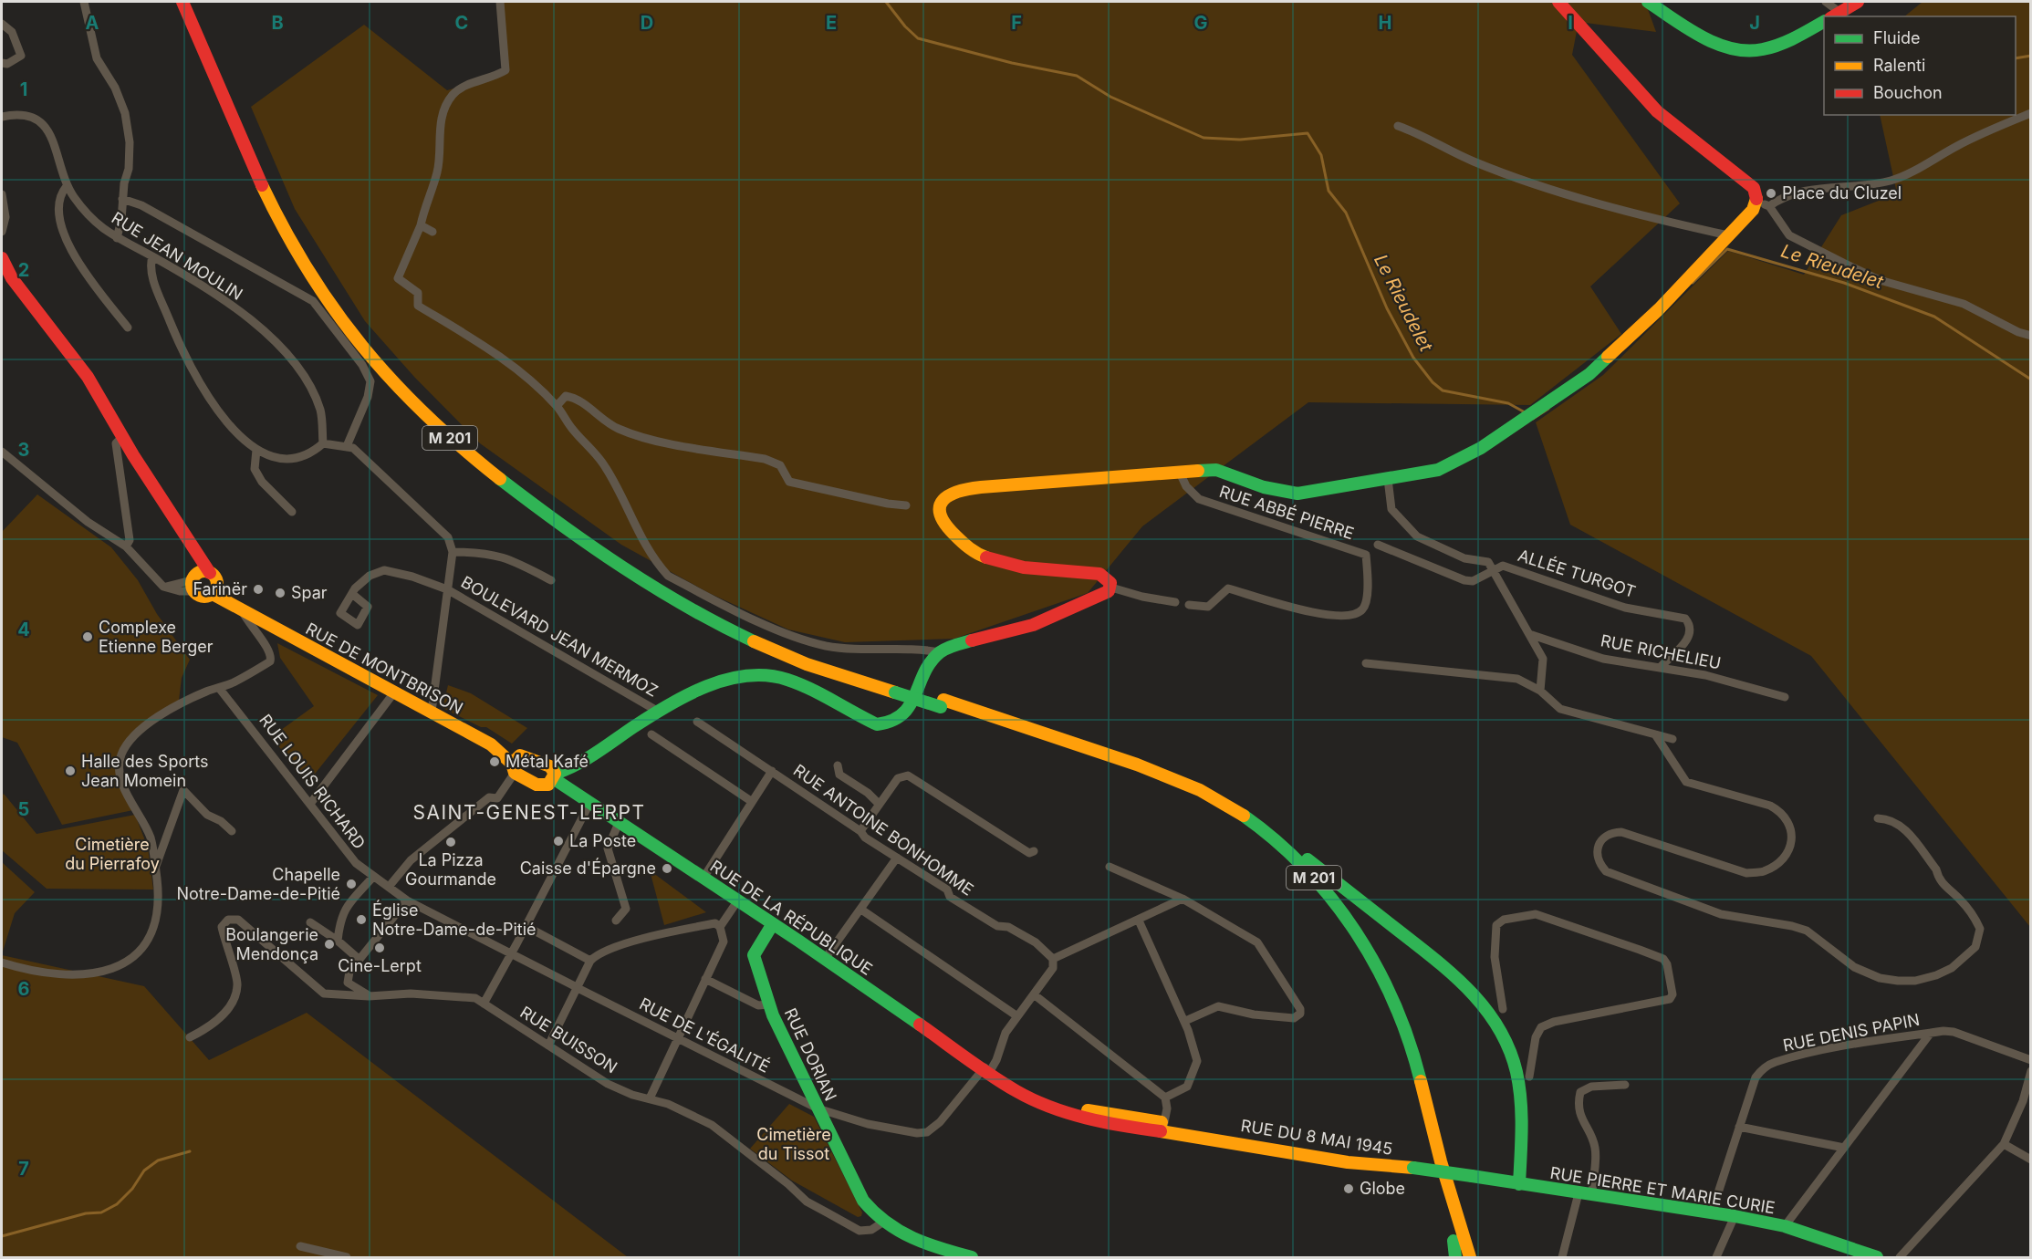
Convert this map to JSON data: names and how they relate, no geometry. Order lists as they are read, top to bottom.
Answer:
{
  "streets": {
    "main road": [
      "M 201",
      "RUE DE MONTBRISON",
      "RUE DE LA RÉPUBLIQUE",
      "RUE DORIAN",
      "RUE DU 8 MAI 1945",
      "RUE PIERRE ET MARIE CURIE"
    ],
    "street": [
      "RUE JEAN MOULIN",
      "RUE ABBÉ PIERRE",
      "ALLÉE TURGOT",
      "BOULEVARD JEAN MERMOZ",
      "RUE RICHELIEU",
      "RUE LOUIS RICHARD",
      "RUE ANTOINE BONHOMME",
      "RUE DENIS PAPIN",
      "RUE DE L'ÉGALITÉ",
      "RUE BUISSON"
    ]
  },
  "crossings": [
    ["ALLÉE TURGOT", "RUE RICHELIEU"],
    ["RUE LOUIS RICHARD", "RUE DE L'ÉGALITÉ"],
    ["RUE DE LA RÉPUBLIQUE", "RUE DE L'ÉGALITÉ"],
    ["RUE DE LA RÉPUBLIQUE", "RUE DORIAN"],
    ["RUE DE LA RÉPUBLIQUE", "RUE DU 8 MAI 1945"],
    ["RUE DENIS PAPIN", "RUE PIERRE ET MARIE CURIE"],
    ["RUE DE L'ÉGALITÉ", "RUE DORIAN"],
    ["RUE DE L'ÉGALITÉ", "RUE DU 8 MAI 1945"],
    ["RUE BUISSON", "RUE DORIAN"],
    ["RUE DU 8 MAI 1945", "RUE PIERRE ET MARIE CURIE"]
  ],
  "districts": ["SAINT-GENEST-LERPT"],
  "water": ["Le Rieudelet"],
  "parks": ["Cimetière du Pierrafoy", "Cimetière du Tissot"],
  "places": [
    "Place du Cluzel",
    "Farinër",
    "Spar",
    "Complexe Etienne Berger",
    "Métal Kafé",
    "Halle des Sports Jean Momein",
    "La Poste",
    "La Pizza Gourmande",
    "Caisse d'Épargne",
    "Chapelle Notre-Dame-de-Pitié",
    "Église Notre-Dame-de-Pitié",
    "Boulangerie Mendonça",
    "Cine-Lerpt",
    "Globe"
  ],
  "legend": ["Fluide", "Ralenti", "Bouchon"],
  "grid": {
    "columns": [
      "A",
      "B",
      "C",
      "D",
      "E",
      "F",
      "G",
      "H",
      "I",
      "J"
    ],
    "rows": [
      "1",
      "2",
      "3",
      "4",
      "5",
      "6",
      "7"
    ]
  }
}
